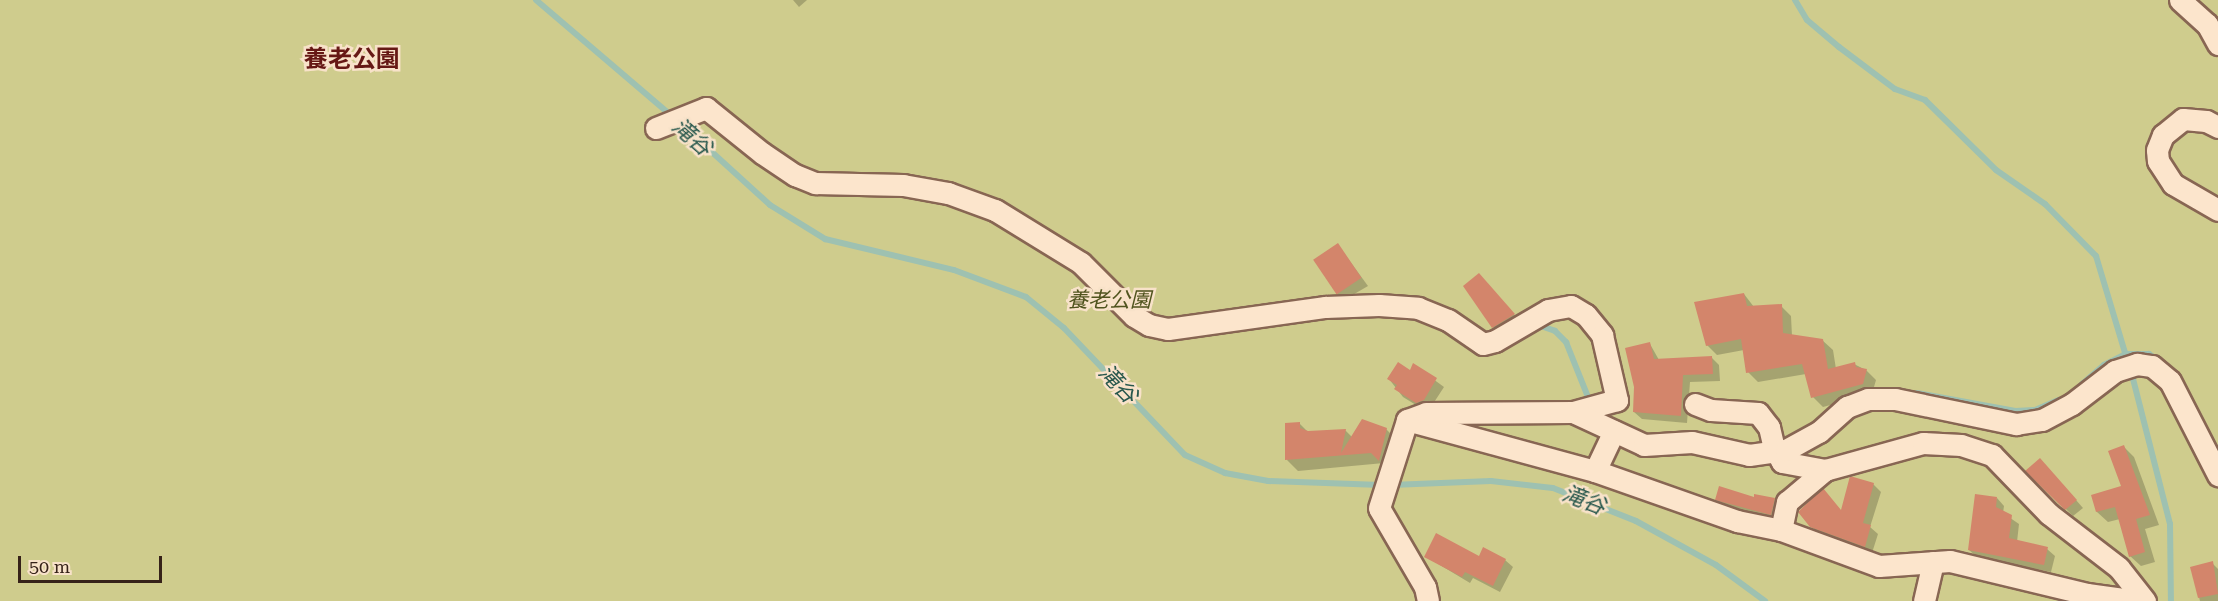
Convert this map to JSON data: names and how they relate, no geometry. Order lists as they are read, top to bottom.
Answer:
{
  "districts": ["養老公園"],
  "water": ["滝谷"],
  "parks": ["養老公園"],
  "scale_bar": "50 m"
}
